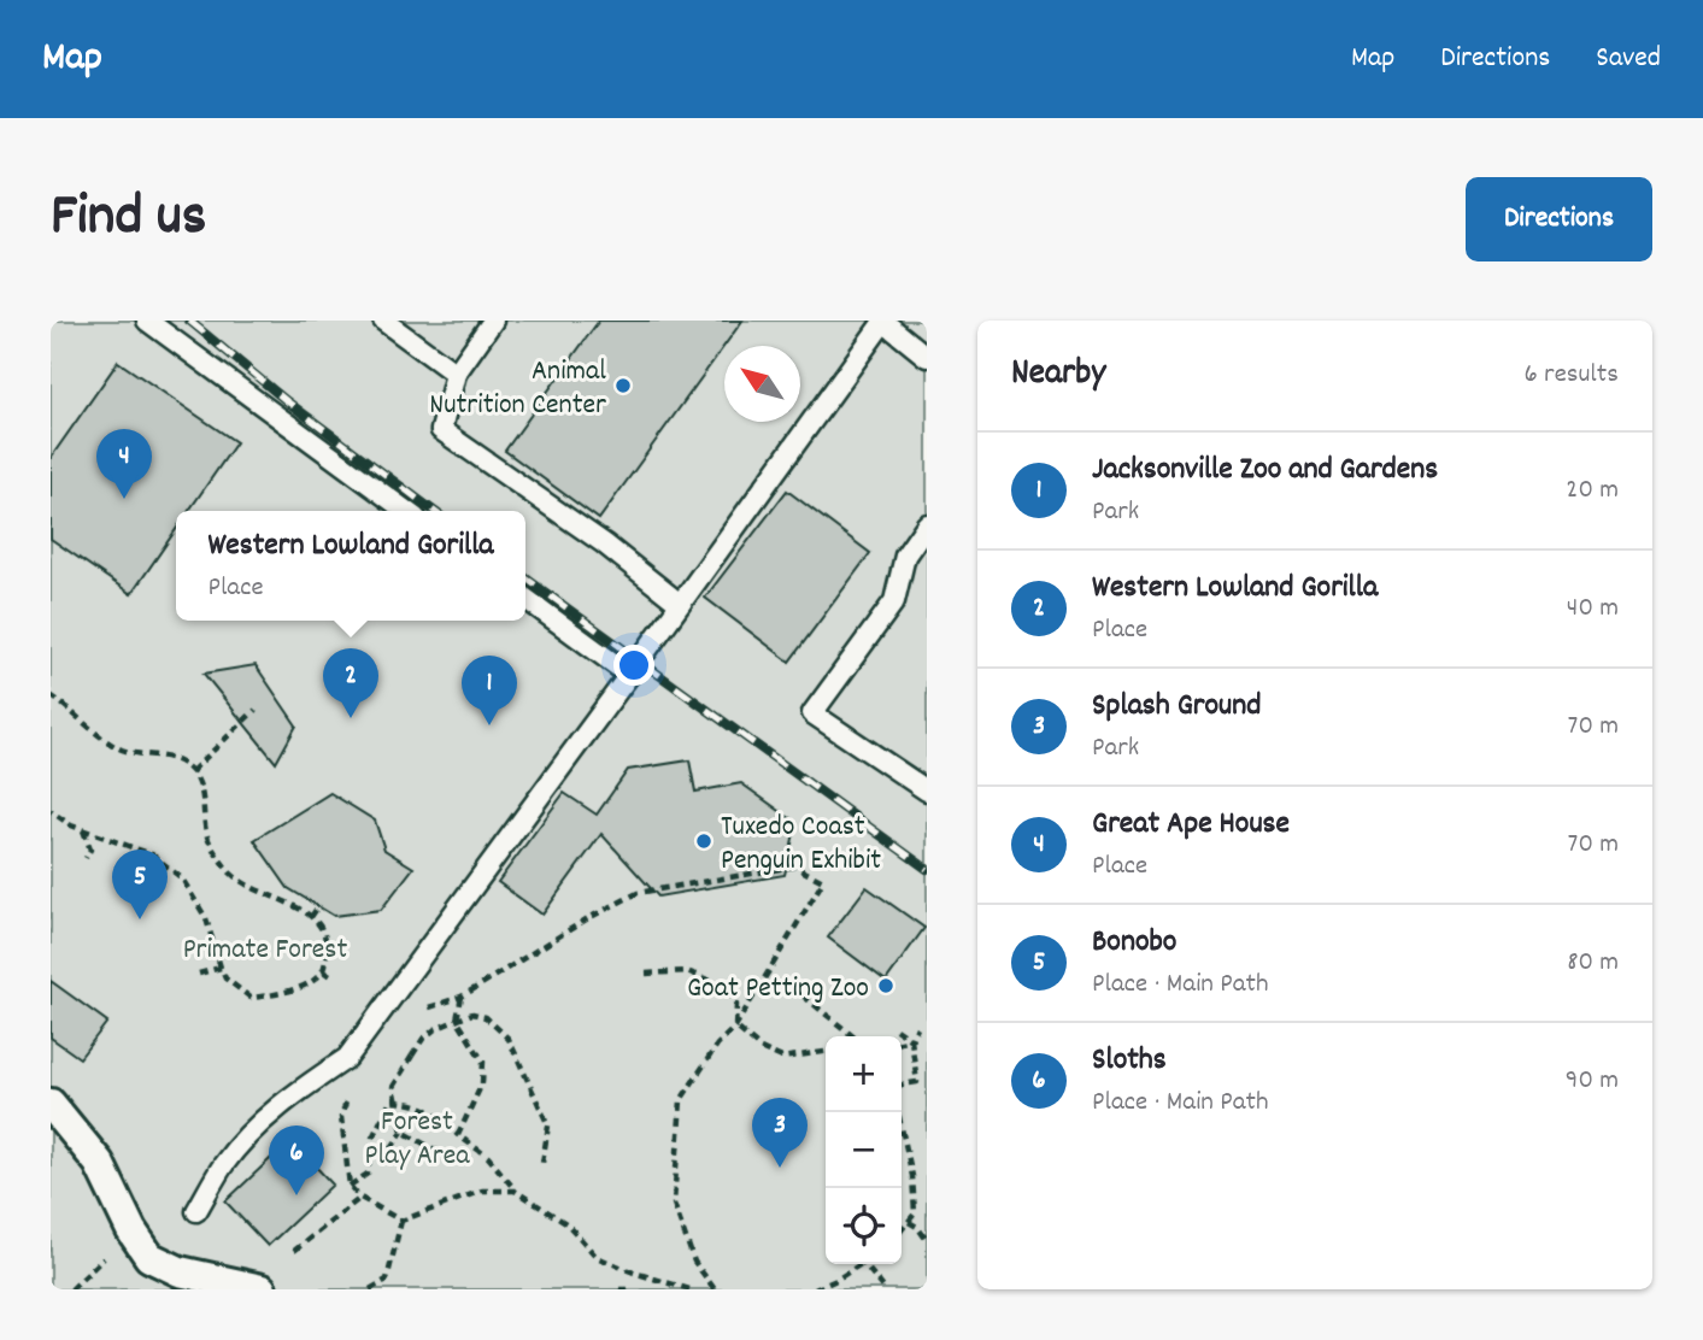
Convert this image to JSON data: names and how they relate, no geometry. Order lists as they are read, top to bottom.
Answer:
{
  "parks": ["Primate Forest", "Forest Play Area"],
  "places": ["Animal Nutrition Center", "Tuxedo Coast Penguin Exhibit", "Goat Petting Zoo"],
  "north": "top left",
  "page": {
    "header": "Map",
    "nav": ["Map", "Directions", "Saved"],
    "title": "Find us",
    "buttons": "Directions",
    "heading": ["Nearby", "6 results"],
    "pins": [
      "4",
      "2",
      "1",
      "5",
      "3",
      "6"
    ],
    "list": [
      {
        "mark": "1",
        "name": "Jacksonville Zoo and Gardens",
        "note": "Park",
        "value": "20 m"
      },
      {
        "mark": "2",
        "name": "Western Lowland Gorilla",
        "note": "Place",
        "value": "40 m"
      },
      {
        "mark": "3",
        "name": "Splash Ground",
        "note": "Park",
        "value": "70 m"
      },
      {
        "mark": "4",
        "name": "Great Ape House",
        "note": "Place",
        "value": "70 m"
      },
      {
        "mark": "5",
        "name": "Bonobo",
        "note": "Place · Main Path",
        "value": "80 m"
      },
      {
        "mark": "6",
        "name": "Sloths",
        "note": "Place · Main Path",
        "value": "90 m"
      }
    ],
    "popup": ["Western Lowland Gorilla", "Place"],
    "map_buttons": ["+", "−"]
  }
}
